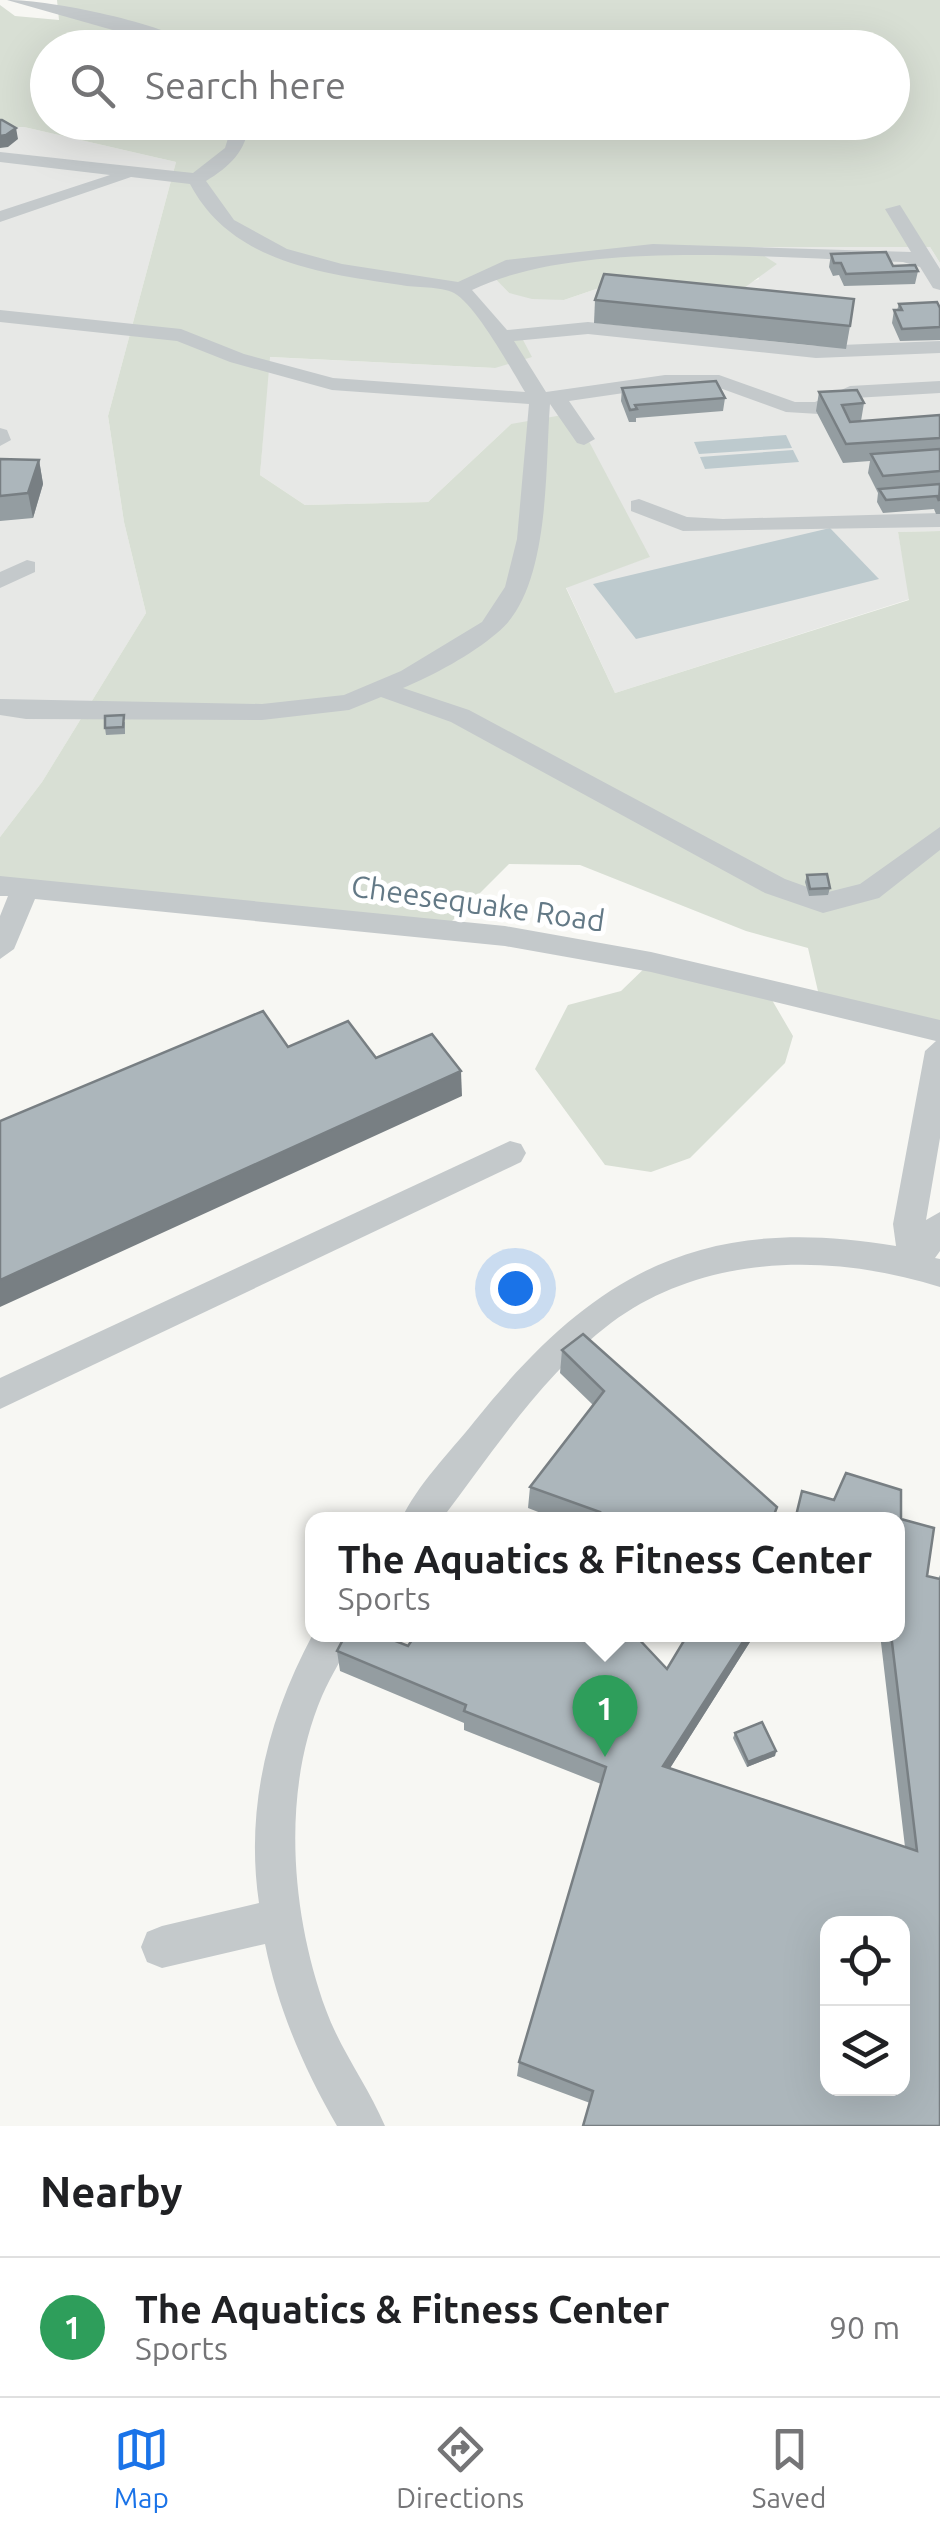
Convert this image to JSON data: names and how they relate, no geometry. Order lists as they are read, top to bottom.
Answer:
{
  "streets": {
    "street": ["Cheesequake Road"]
  },
  "page": {
    "search": "Search here",
    "popup": ["The Aquatics & Fitness Center", "Sports"],
    "pins": "1",
    "heading": "Nearby",
    "list": [
      {
        "mark": "1",
        "name": "The Aquatics & Fitness Center",
        "note": "Sports",
        "value": "90 m"
      }
    ],
    "nav": ["Map", "Directions", "Saved"]
  }
}
